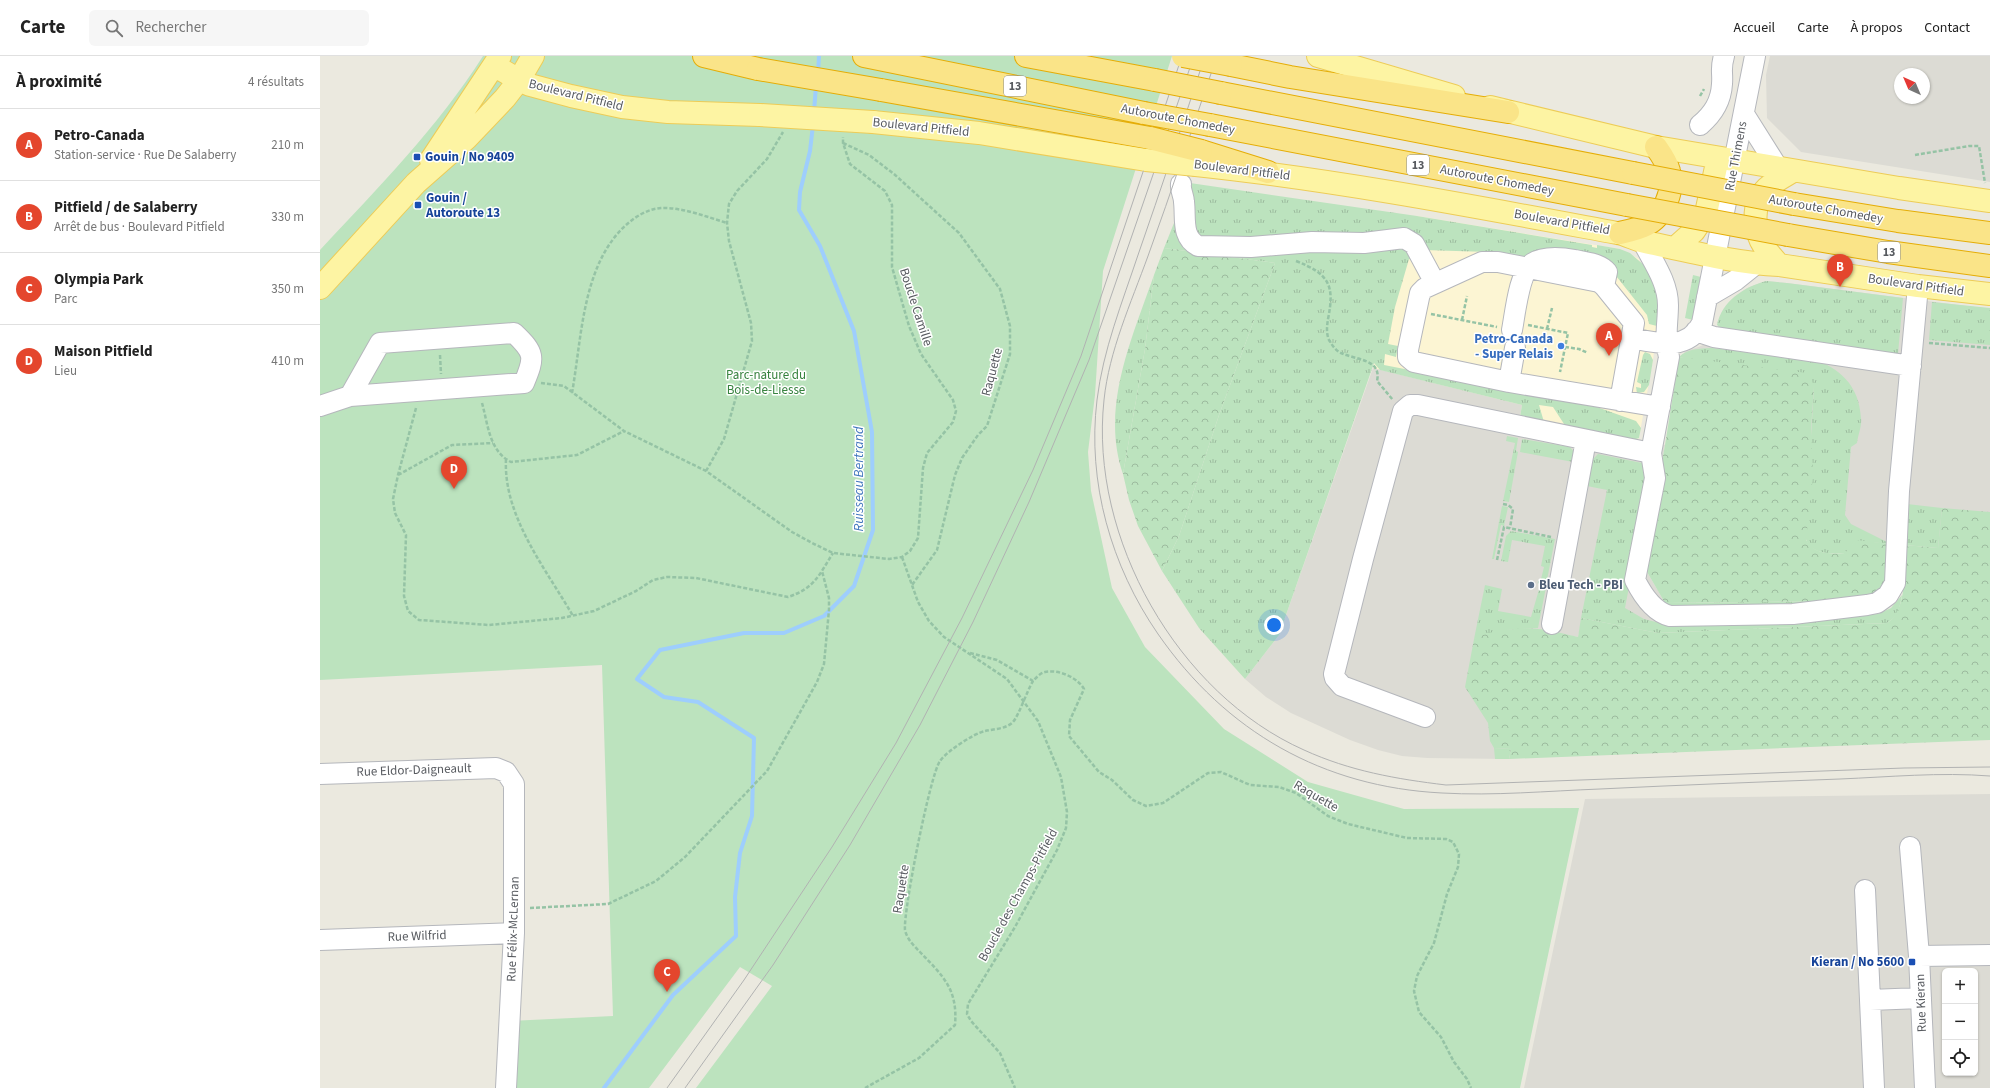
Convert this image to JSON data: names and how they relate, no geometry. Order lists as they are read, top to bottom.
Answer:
{
  "streets": {
    "highway": ["13", "Autoroute Chomedey"],
    "main road": ["Boulevard Pitfield"],
    "street": [
      "Rue Thimens",
      "Rue Eldor-Daigneault",
      "Rue Félix-McLernan",
      "Rue Wilfrid",
      "Rue Kieran"
    ],
    "path": ["Boucle Camille", "Raquette", "Boucle des Champs-Pitfield"]
  },
  "crossings": [
    ["Boulevard Pitfield", "Rue Thimens"],
    ["Boucle Camille", "Raquette"],
    ["Raquette", "Boucle des Champs-Pitfield"],
    ["Rue Eldor-Daigneault", "Rue Félix-McLernan"],
    ["Rue Félix-McLernan", "Rue Wilfrid"]
  ],
  "water": ["Ruisseau Bertrand"],
  "parks": ["Parc-nature du Bois-de-Liesse"],
  "places": {
    "transit": ["Gouin / No 9409", "Gouin / Autoroute 13", "Kieran / No 5600"],
    "other": ["Petro-Canada - Super Relais", "Bleu Tech - PBI"]
  },
  "north": "top left",
  "page": {
    "header": "Carte",
    "search": "Rechercher",
    "nav": [
      "Accueil",
      "Carte",
      "À propos",
      "Contact"
    ],
    "heading": ["À proximité", "4 résultats"],
    "list": [
      {
        "mark": "A",
        "name": "Petro-Canada",
        "note": "Station-service · Rue De Salaberry",
        "value": "210 m"
      },
      {
        "mark": "B",
        "name": "Pitfield / de Salaberry",
        "note": "Arrêt de bus · Boulevard Pitfield",
        "value": "330 m"
      },
      {
        "mark": "C",
        "name": "Olympia Park",
        "note": "Parc",
        "value": "350 m"
      },
      {
        "mark": "D",
        "name": "Maison Pitfield",
        "note": "Lieu",
        "value": "410 m"
      }
    ],
    "pins": [
      "B",
      "A",
      "D",
      "C"
    ],
    "map_buttons": ["+", "−"]
  }
}
